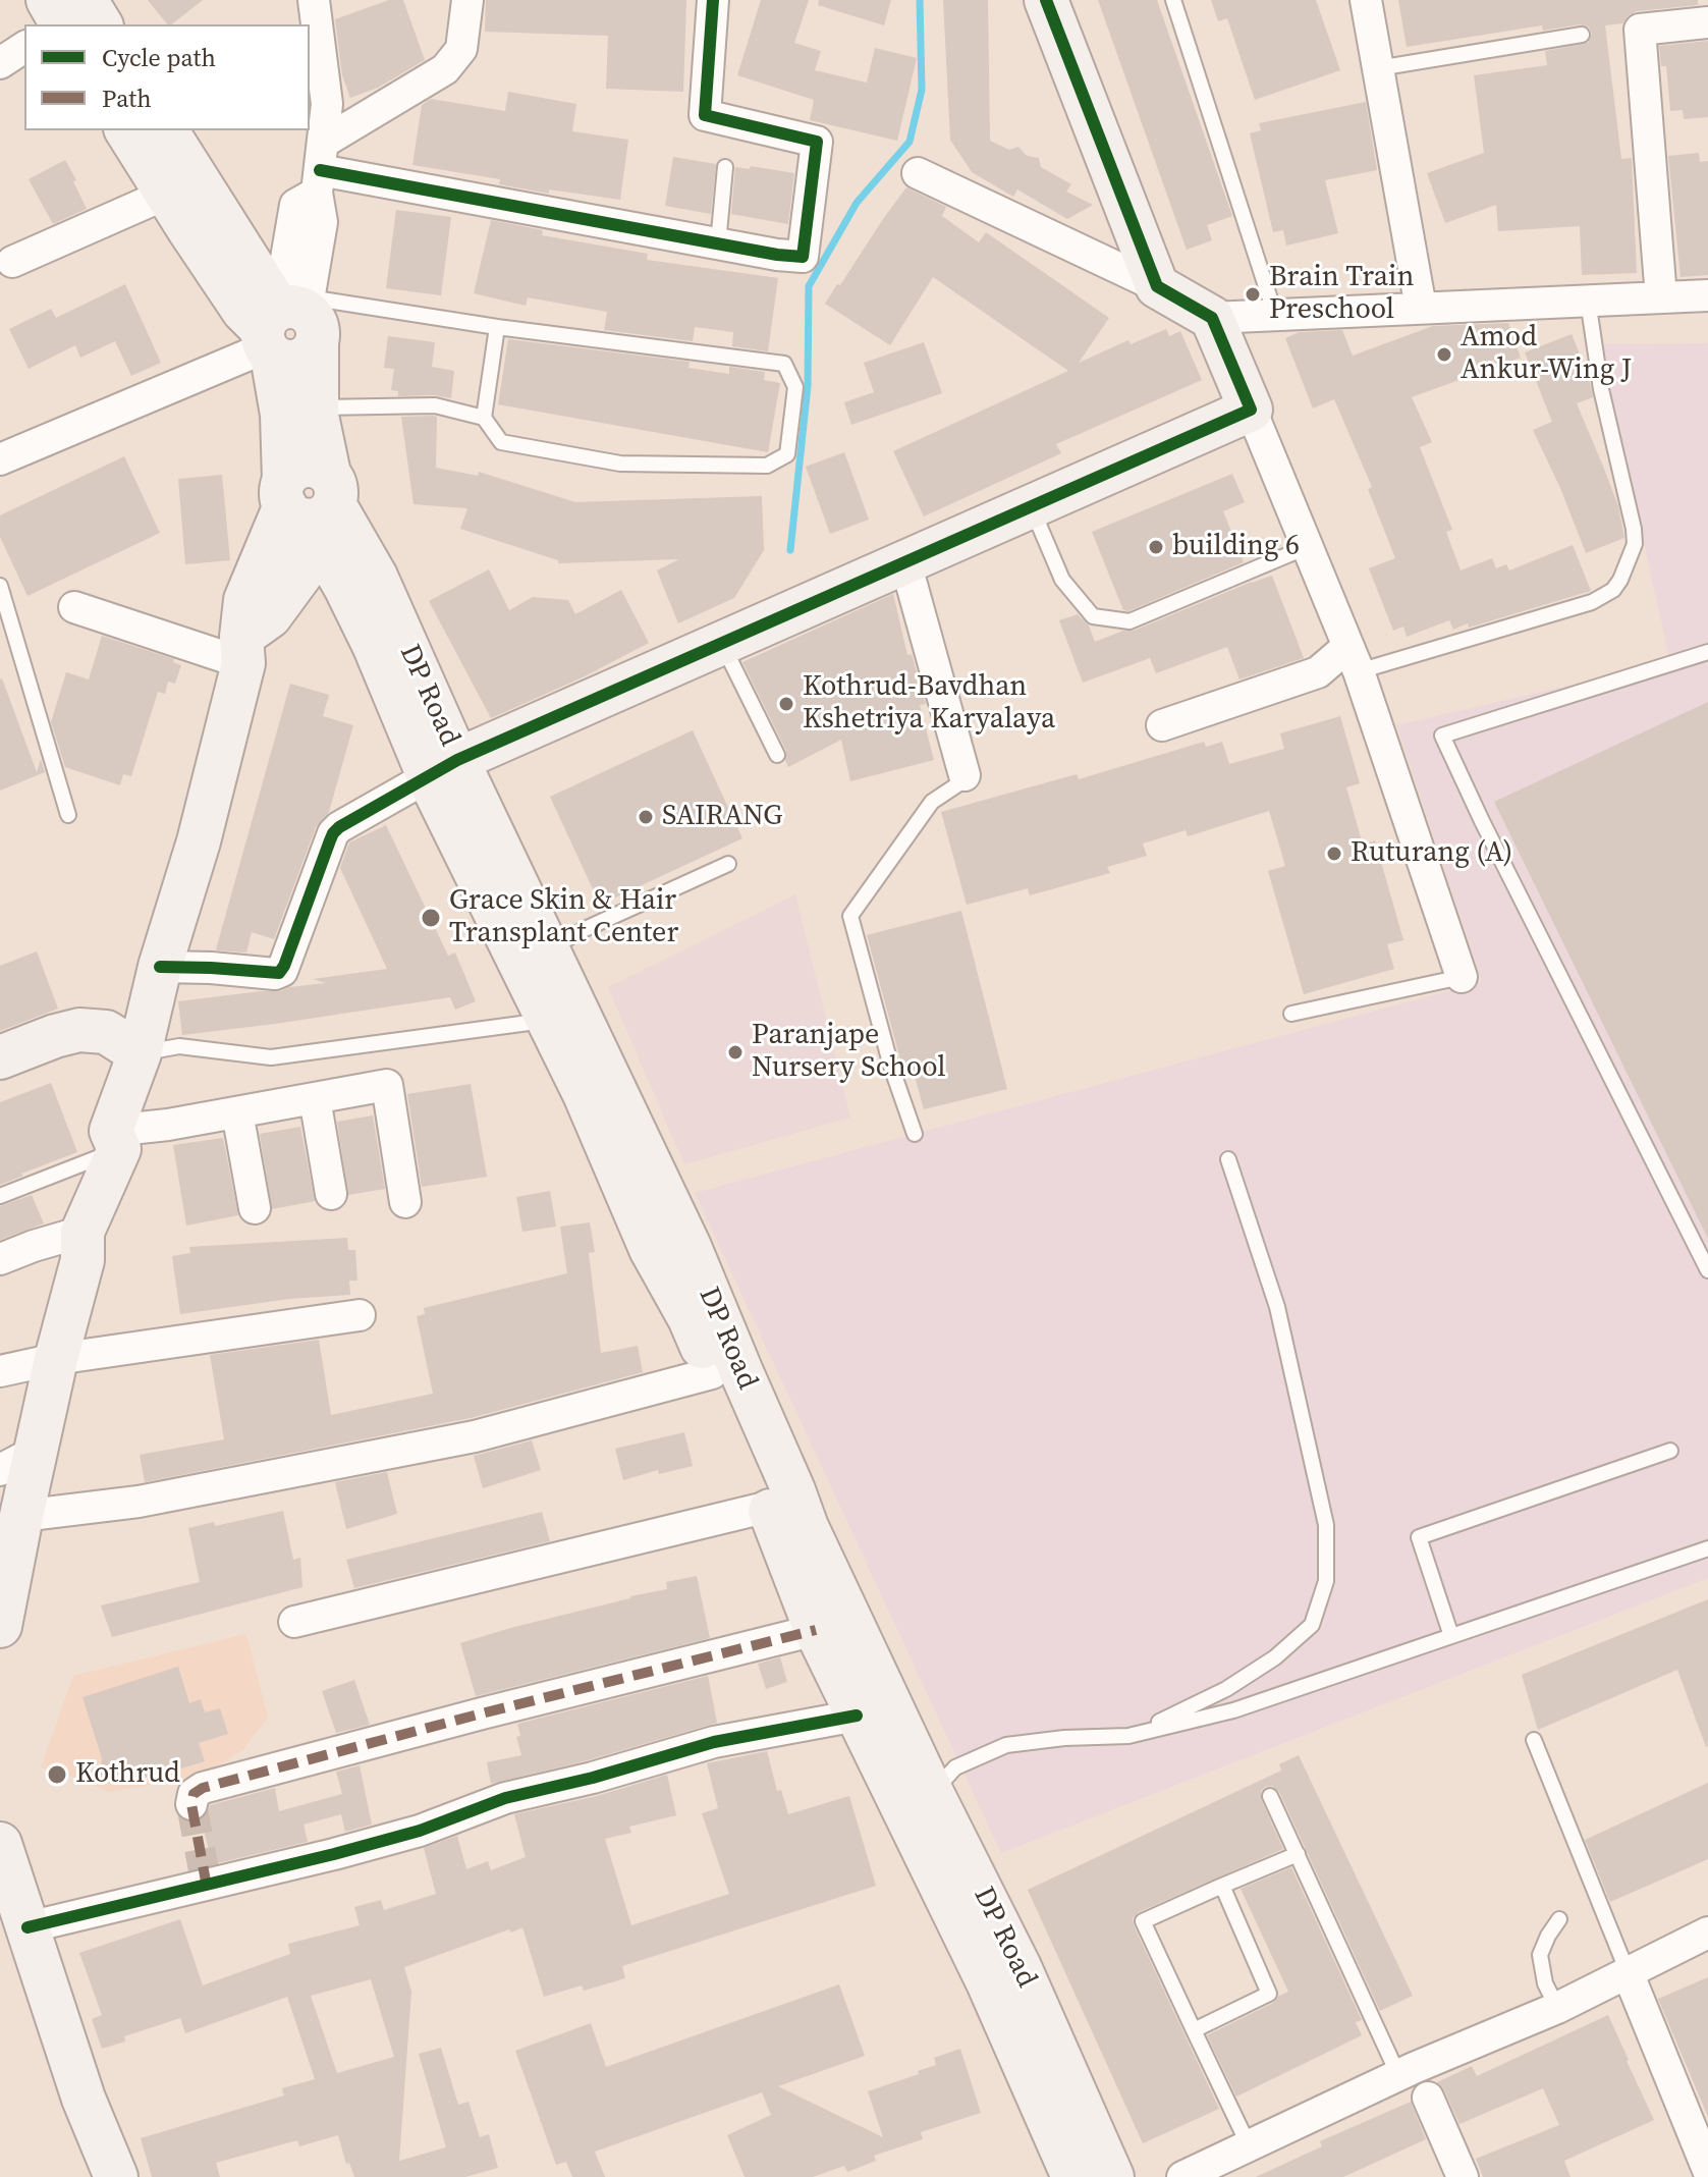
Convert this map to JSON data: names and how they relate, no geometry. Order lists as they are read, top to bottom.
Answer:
{
  "streets": {
    "main road": ["DP Road"]
  },
  "places": [
    "Brain Train Preschool",
    "Amod Ankur-Wing J",
    "building 6",
    "Kothrud-Bavdhan Kshetriya Karyalaya",
    "SAIRANG",
    "Ruturang (A)",
    "Grace Skin & Hair Transplant Center",
    "Paranjape Nursery School",
    "Kothrud"
  ],
  "legend": ["Cycle path", "Path"]
}
